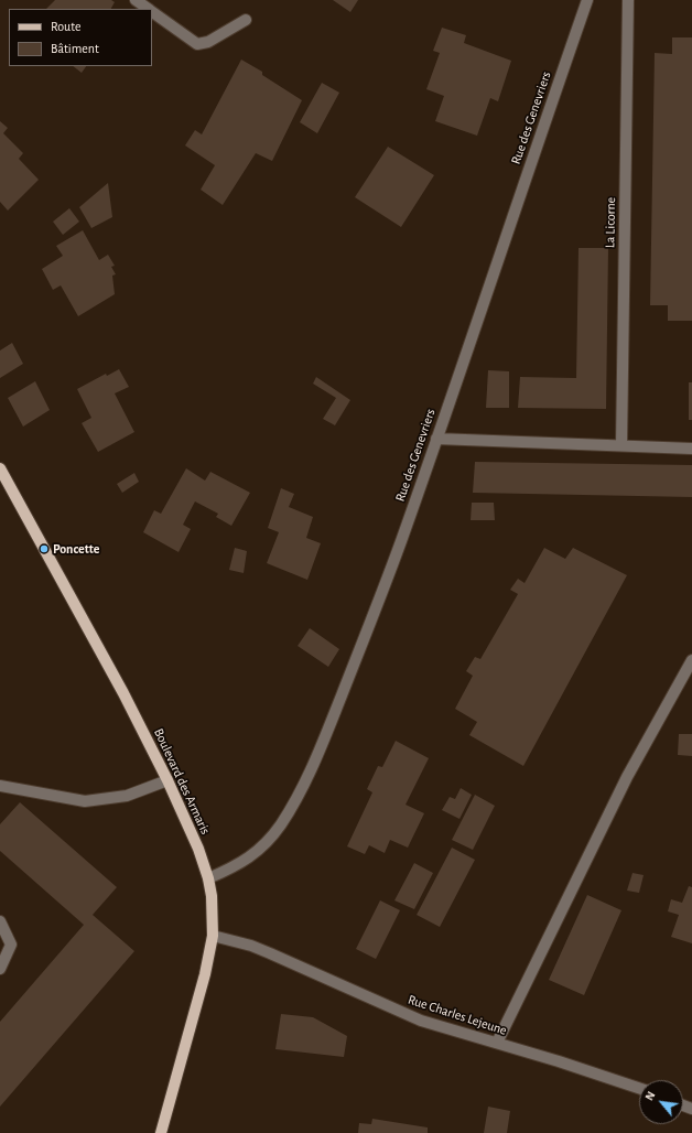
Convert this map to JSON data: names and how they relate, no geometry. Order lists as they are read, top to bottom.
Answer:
{
  "streets": {
    "main road": ["Boulevard des Armaris"],
    "street": ["Rue des Genevriers", "La Licorne", "Rue Charles Lejeune"]
  },
  "crossings": [
    ["Rue des Genevriers", "Boulevard des Armaris"],
    ["Boulevard des Armaris", "Rue Charles Lejeune"]
  ],
  "places": ["Poncette"],
  "legend": ["Route", "Bâtiment"],
  "north": "top left"
}
